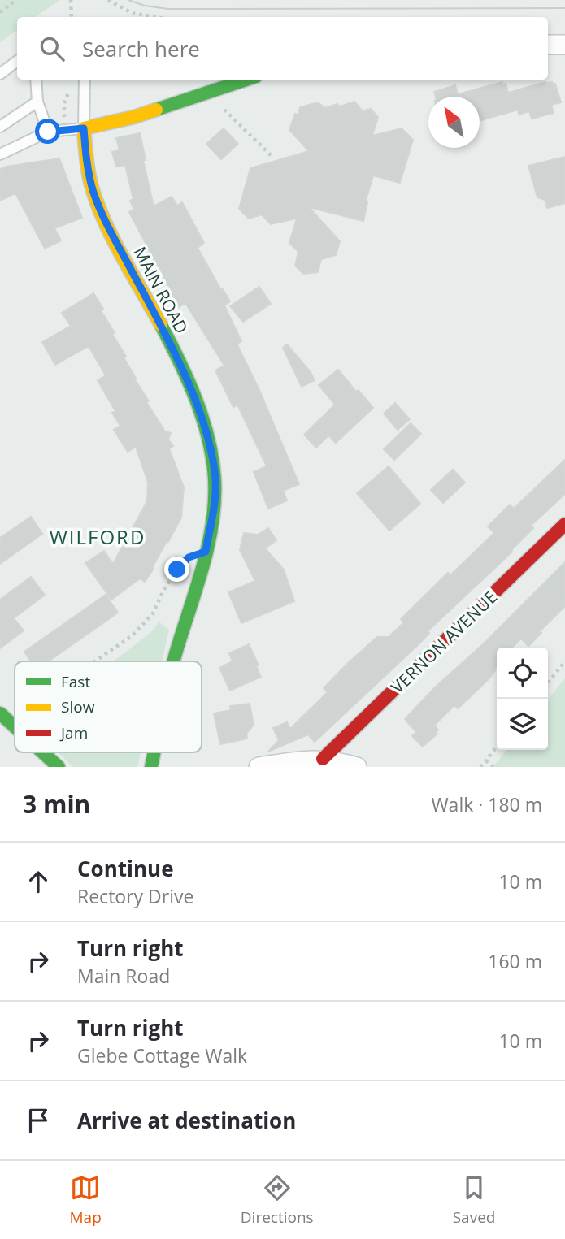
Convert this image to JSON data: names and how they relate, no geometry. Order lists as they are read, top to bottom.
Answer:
{
  "streets": {
    "street": ["MAIN ROAD", "VERNON AVENUE"]
  },
  "districts": ["WILFORD"],
  "legend": ["Fast", "Slow", "Jam"],
  "north": "top left",
  "page": {
    "search": "Search here",
    "heading": ["3 min", "Walk · 180 m"],
    "list": [
      ["Continue", "Rectory Drive", "10 m"],
      ["Turn right", "Main Road", "160 m"],
      ["Turn right", "Glebe Cottage Walk", "10 m"],
      "Arrive at destination"
    ],
    "nav": ["Map", "Directions", "Saved"]
  }
}
